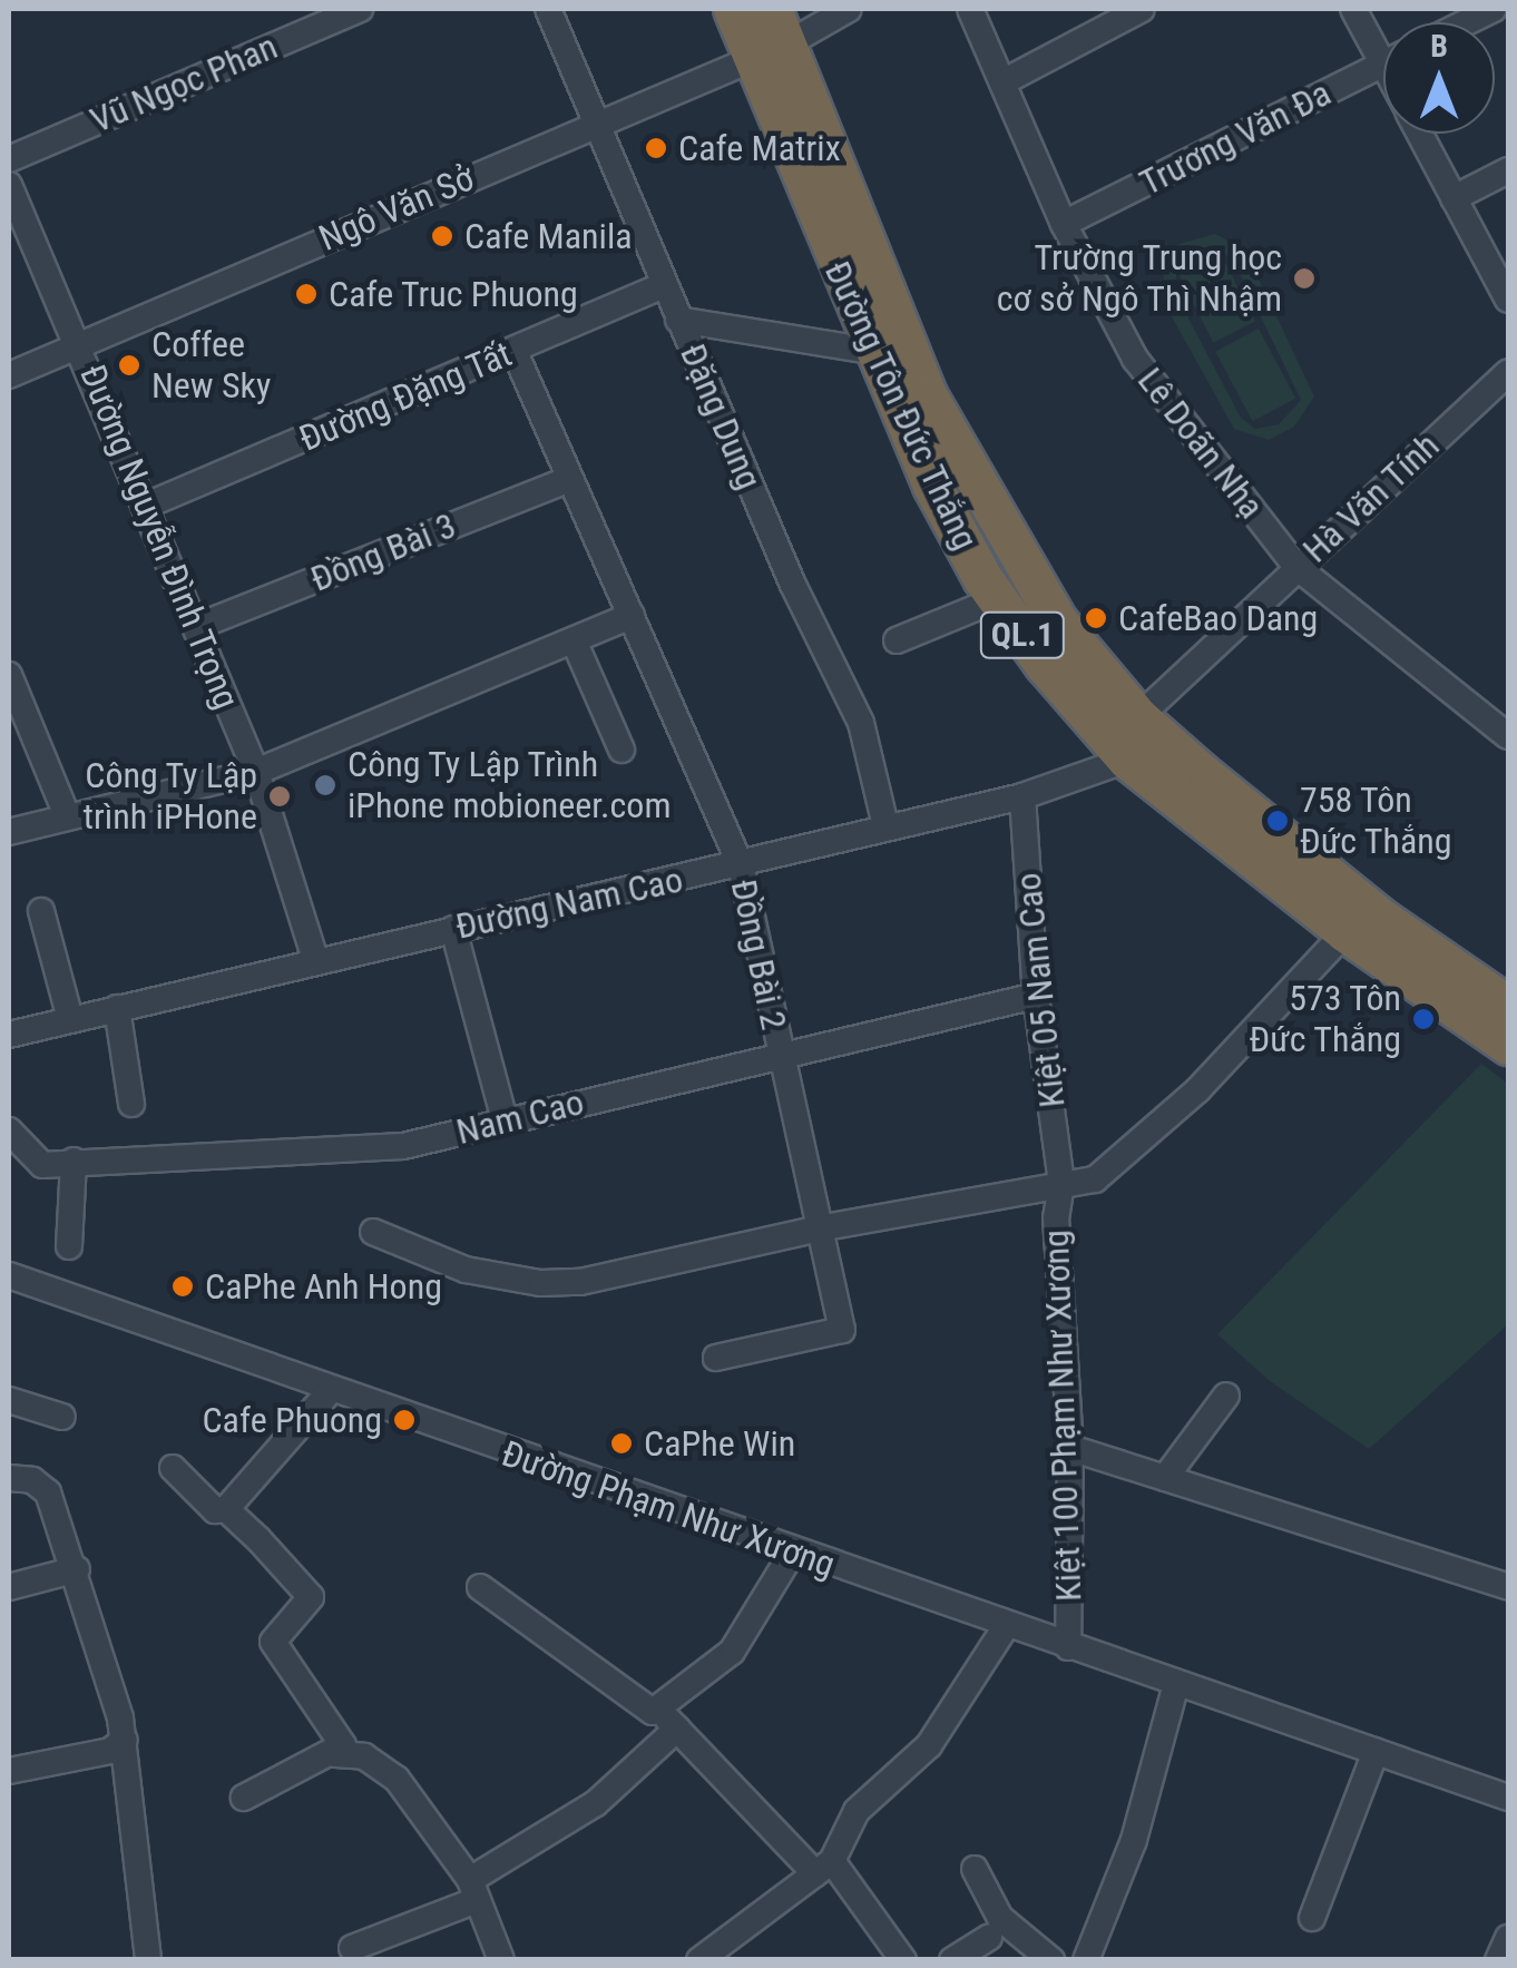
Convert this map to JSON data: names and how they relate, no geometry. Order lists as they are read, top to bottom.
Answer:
{
  "streets": {
    "highway": ["Đường Tôn Đức Thắng", "QL.1"],
    "street": [
      "Vũ Ngọc Phan",
      "Trương Văn Đa",
      "Ngô Văn Sở",
      "Đường Đặng Tất",
      "Đặng Dung",
      "Lê Doãn Nhạ",
      "Hà Văn Tính",
      "Đường Nguyễn Đình Trọng",
      "Đồng Bài 3",
      "Đường Nam Cao",
      "Đồng Bài 2",
      "Kiệt 05 Nam Cao",
      "Nam Cao",
      "Kiệt 100 Phạm Như Xương",
      "Đường Phạm Như Xương"
    ]
  },
  "crossings": [
    ["Trương Văn Đa", "Lê Doãn Nhạ"],
    ["Ngô Văn Sở", "Đường Tôn Đức Thắng"],
    ["Ngô Văn Sở", "Đặng Dung"],
    ["Ngô Văn Sở", "Đường Nguyễn Đình Trọng"],
    ["Đường Đặng Tất", "Đặng Dung"],
    ["Đường Đặng Tất", "Đường Nguyễn Đình Trọng"],
    ["Đường Đặng Tất", "Đồng Bài 2"],
    ["Đường Tôn Đức Thắng", "Hà Văn Tính"],
    ["Đường Tôn Đức Thắng", "Đường Nam Cao"],
    ["Đặng Dung", "Đường Nam Cao"],
    ["Lê Doãn Nhạ", "Hà Văn Tính"],
    ["Đường Nguyễn Đình Trọng", "Đồng Bài 3"],
    ["Đường Nguyễn Đình Trọng", "Đường Nam Cao"],
    ["Đồng Bài 3", "Đồng Bài 2"],
    ["Đường Nam Cao", "Đồng Bài 2"],
    ["Đường Nam Cao", "Kiệt 05 Nam Cao"],
    ["Đồng Bài 2", "Nam Cao"],
    ["Kiệt 05 Nam Cao", "Nam Cao"],
    ["Kiệt 05 Nam Cao", "Kiệt 100 Phạm Như Xương"],
    ["Kiệt 100 Phạm Như Xương", "Đường Phạm Như Xương"]
  ],
  "places": [
    "Cafe Matrix",
    "Cafe Manila",
    "Trường Trung học cơ sở Ngô Thì Nhậm",
    "Cafe Truc Phuong",
    "Coffee New Sky",
    "CafeBao Dang",
    "Công Ty Lập Trình iPhone mobioneer.com",
    "Công Ty Lập trình iPHone",
    "758 Tôn Đức Thắng",
    "573 Tôn Đức Thắng",
    "CaPhe Anh Hong",
    "Cafe Phuong",
    "CaPhe Win"
  ],
  "north": "top"
}
